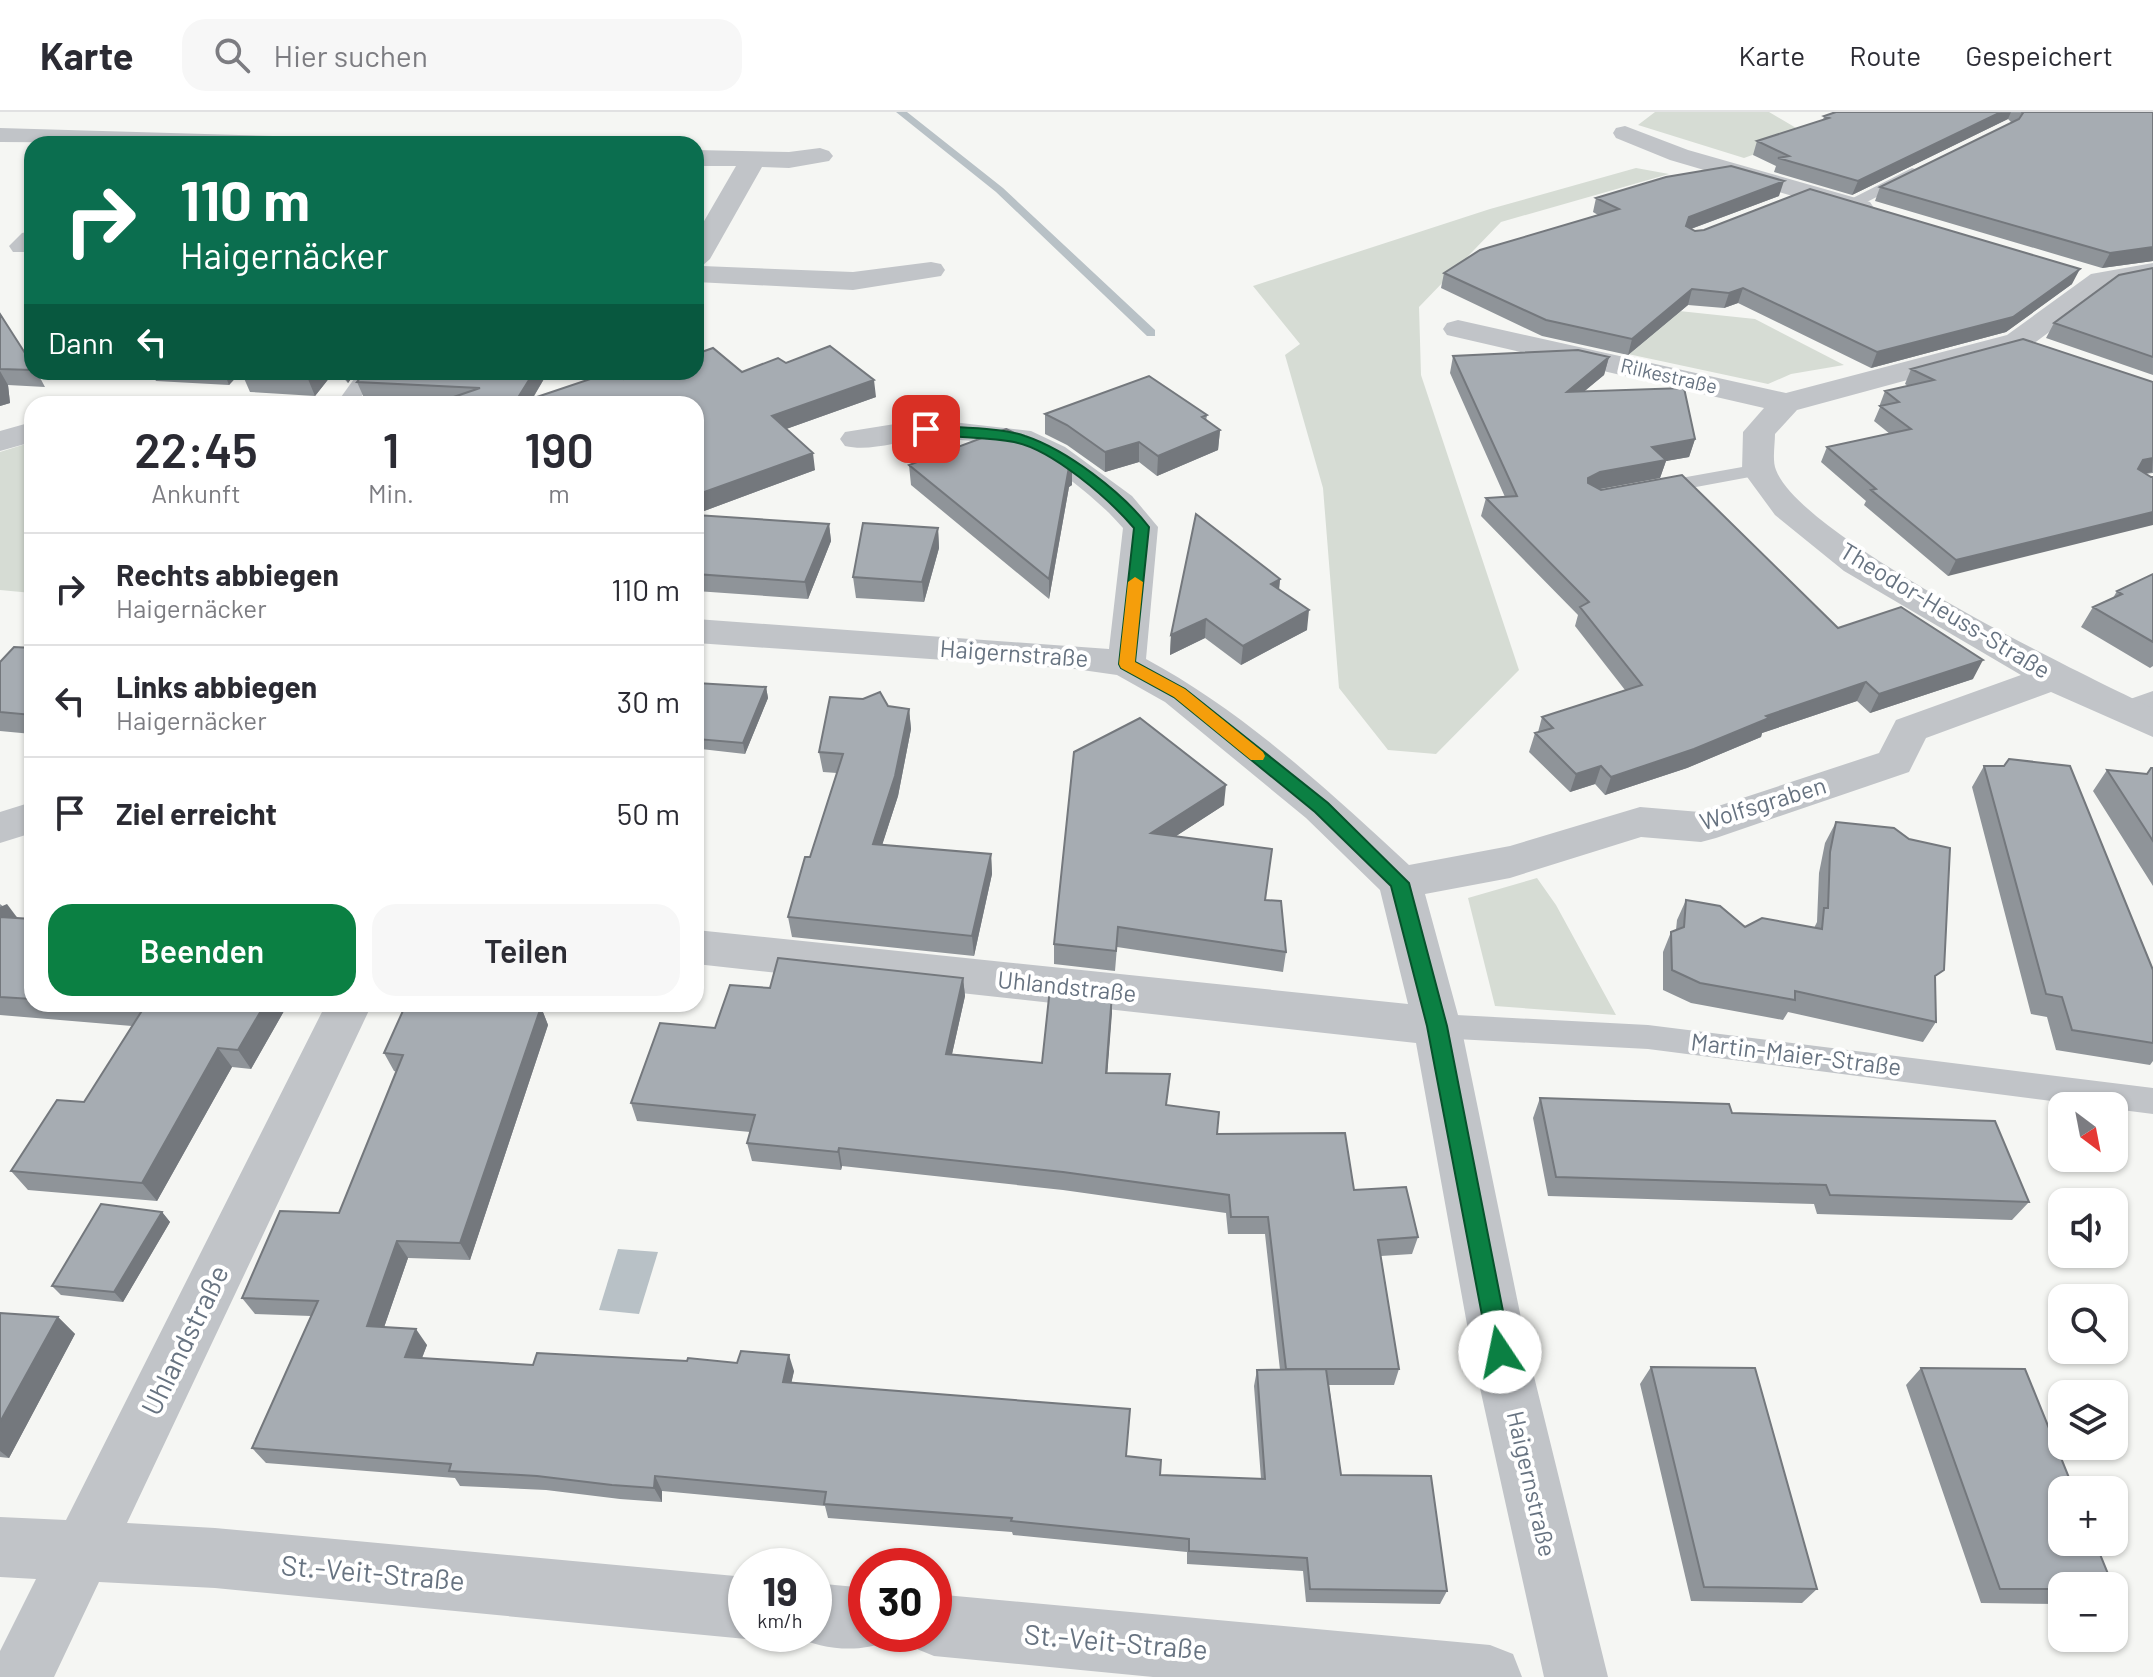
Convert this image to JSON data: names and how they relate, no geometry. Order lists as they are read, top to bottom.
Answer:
{
  "streets": {
    "street": [
      "Rilkestraße",
      "Theodor-Heuss-Straße",
      "Haigernstraße",
      "Wolfsgraben",
      "Uhlandstraße",
      "St.-Veit-Straße"
    ],
    "lane": ["Martin-Maier-Straße"]
  },
  "crossings": [
    ["Theodor-Heuss-Straße", "Wolfsgraben"],
    ["Haigernstraße", "Wolfsgraben"],
    ["Haigernstraße", "Uhlandstraße"],
    ["Haigernstraße", "Martin-Maier-Straße"],
    ["Uhlandstraße", "Martin-Maier-Straße"],
    ["Uhlandstraße", "St.-Veit-Straße"]
  ],
  "north": "bottom right",
  "page": {
    "header": "Karte",
    "search": "Hier suchen",
    "nav": ["Karte", "Route", "Gespeichert"],
    "turn": ["110 m", "Haigernäcker"],
    "then": "Dann",
    "eta": [
      "22:45",
      "Ankunft",
      "1",
      "Min.",
      "190",
      "m"
    ],
    "list": [
      {
        "name": "Rechts abbiegen",
        "note": "Haigernäcker",
        "value": "110 m"
      },
      {
        "name": "Links abbiegen",
        "note": "Haigernäcker",
        "value": "30 m"
      },
      {
        "name": "Ziel erreicht",
        "value": "50 m"
      }
    ],
    "buttons": ["Beenden", "Teilen"],
    "map_buttons": ["+", "−"],
    "speed": "19 km/h",
    "limit": "30"
  }
}
